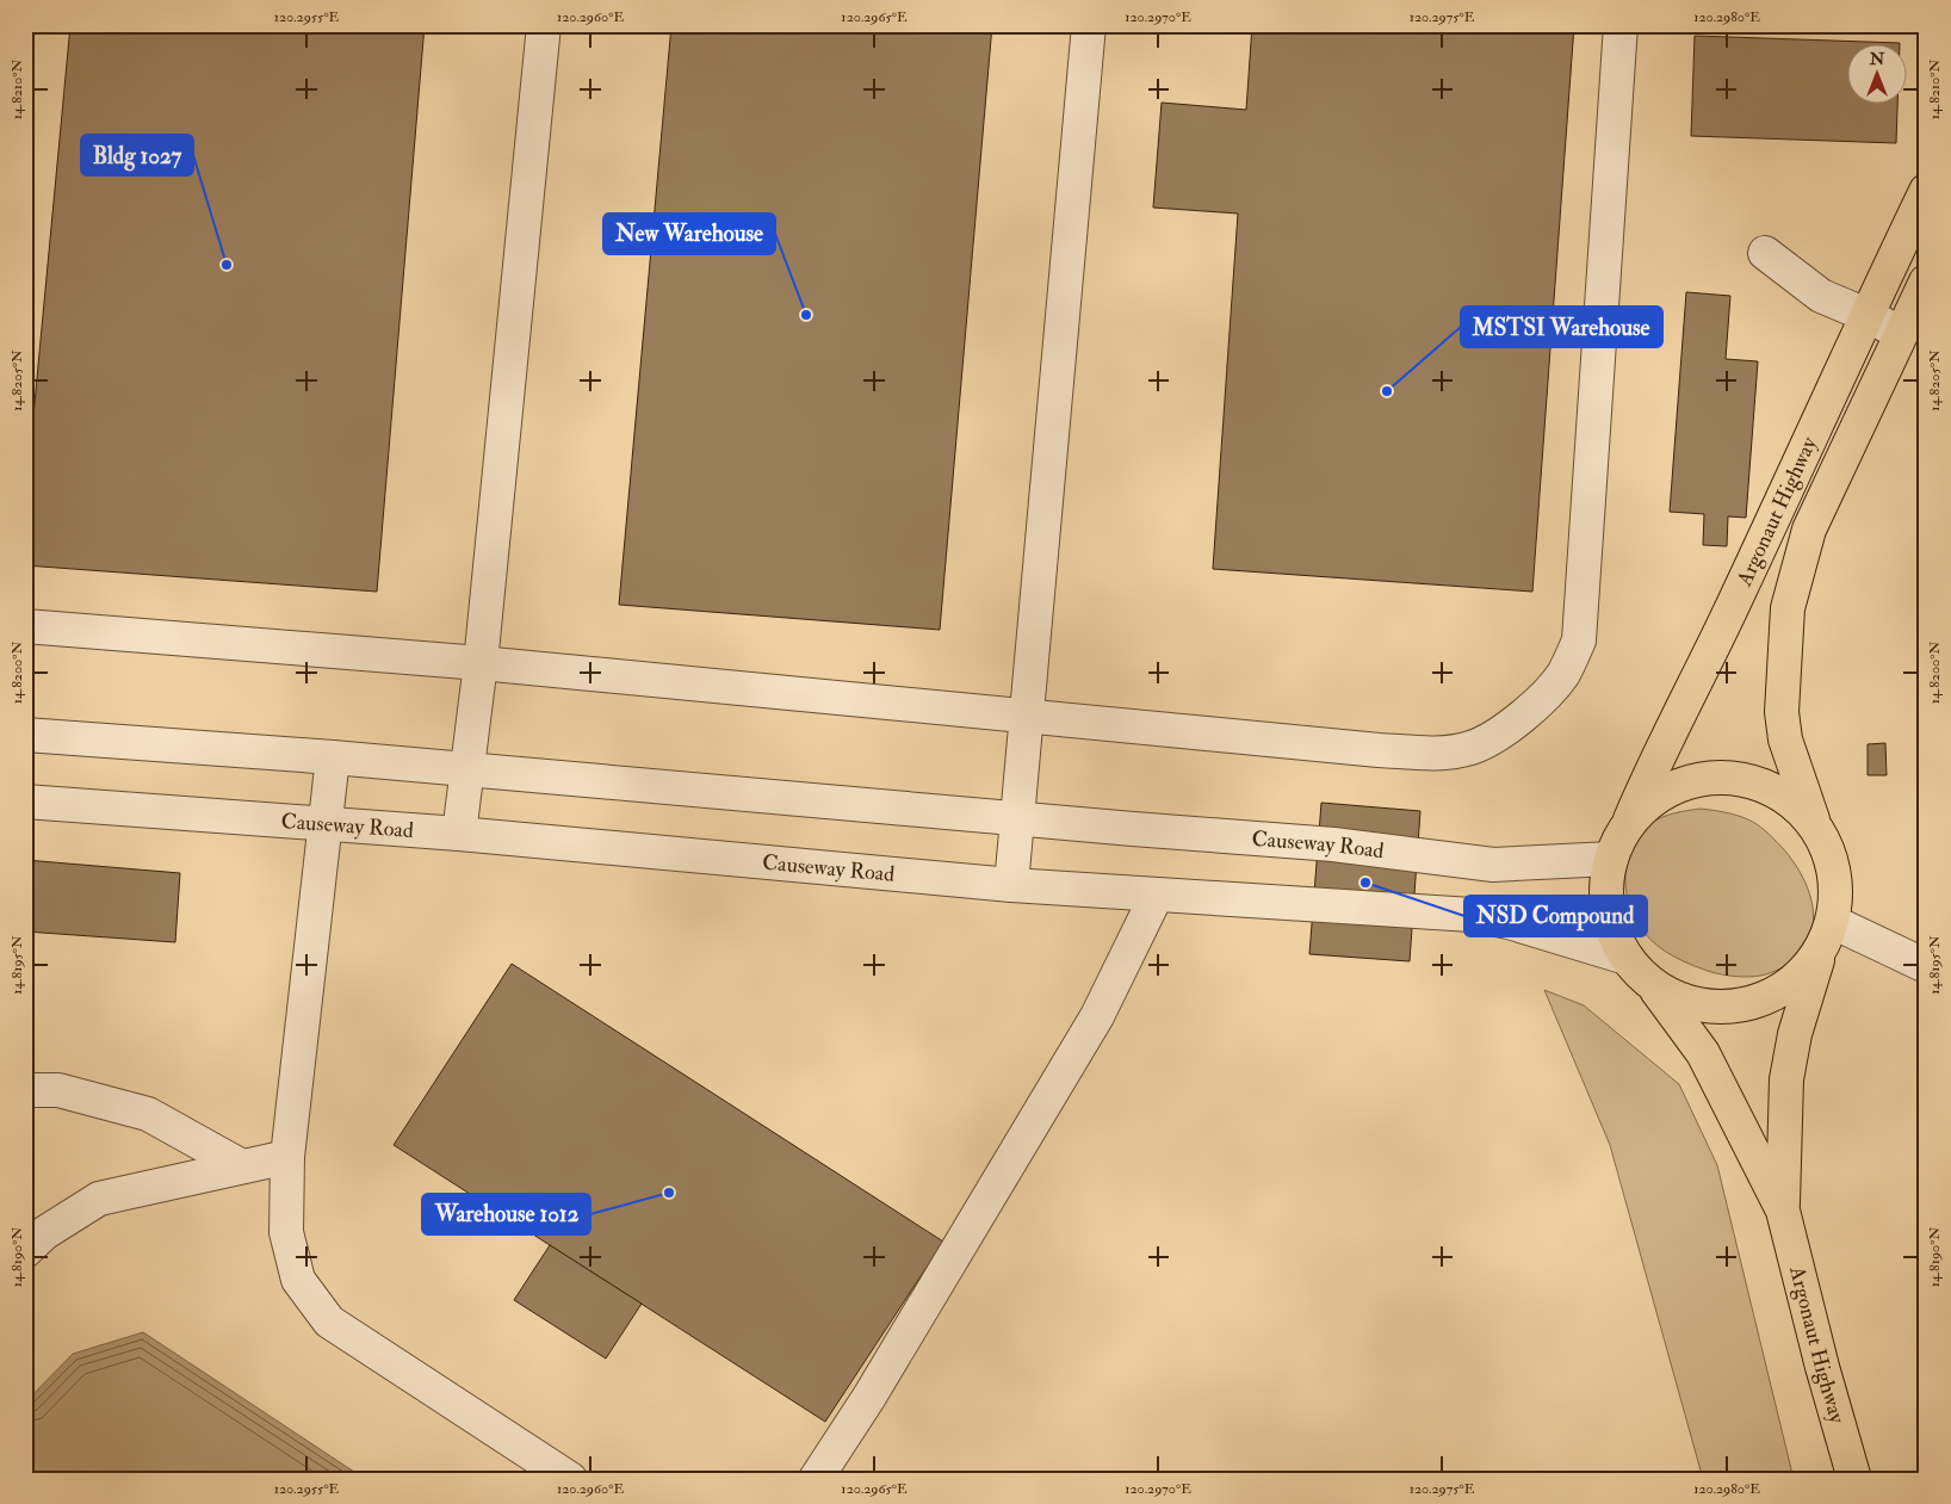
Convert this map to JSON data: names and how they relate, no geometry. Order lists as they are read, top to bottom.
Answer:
{
  "streets": {
    "main road": ["Argonaut Highway"],
    "street": ["Causeway Road"]
  },
  "places": [
    "Bldg 1027",
    "New Warehouse",
    "MSTSI Warehouse",
    "NSD Compound",
    "Warehouse 1012"
  ],
  "north": "top",
  "coordinates": [
    "120.2955°E",
    "120.2960°E",
    "120.2965°E",
    "120.2970°E",
    "120.2975°E",
    "120.2980°E",
    "14.8210°N",
    "14.8205°N",
    "14.8200°N",
    "14.8195°N",
    "14.8190°N"
  ]
}
